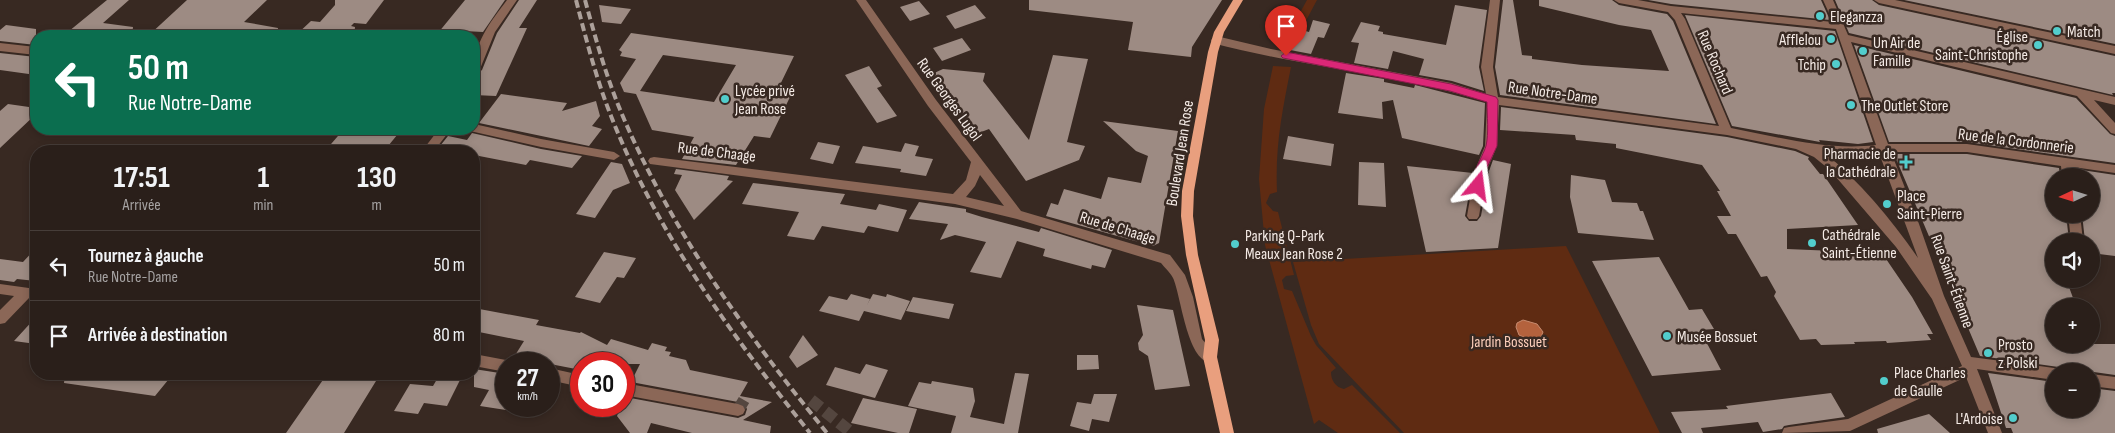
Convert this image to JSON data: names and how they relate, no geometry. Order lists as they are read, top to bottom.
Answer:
{
  "streets": {
    "main road": ["Boulevard Jean Rose"],
    "street": [
      "Rue Rochard",
      "Rue Notre-Dame",
      "Rue Georges Lugol",
      "Rue de la Cordonnerie",
      "Rue de Chaage",
      "Rue Saint-Étienne"
    ]
  },
  "crossings": [
    ["Rue Rochard", "Rue Notre-Dame"],
    ["Rue Notre-Dame", "Rue de la Cordonnerie"],
    ["Rue Notre-Dame", "Boulevard Jean Rose"],
    ["Rue Notre-Dame", "Rue Saint-Étienne"],
    ["Rue Georges Lugol", "Rue de Chaage"],
    ["Rue de la Cordonnerie", "Rue Saint-Étienne"],
    ["Rue de Chaage", "Boulevard Jean Rose"]
  ],
  "parks": ["Jardin Bossuet"],
  "places": {
    "other": [
      "Eleganzza",
      "Match",
      "Afflelou",
      "Église Saint-Christophe",
      "Un Air de Famille",
      "Tchip",
      "Lycée privé Jean Rose",
      "The Outlet Store",
      "Place Saint-Pierre",
      "Cathédrale Saint-Étienne",
      "Parking Q-Park Meaux Jean Rose 2",
      "Musée Bossuet",
      "Prosto z Polski",
      "Place Charles de Gaulle",
      "L'Ardoise"
    ],
    "health": ["Pharmacie de la Cathédrale"]
  },
  "north": "left",
  "page": {
    "turn": ["50 m", "Rue Notre-Dame"],
    "eta": [
      "17:51",
      "Arrivée",
      "1",
      "min",
      "130",
      "m"
    ],
    "map_buttons": ["+", "−"],
    "list": [
      {
        "name": "Tournez à gauche",
        "note": "Rue Notre-Dame",
        "value": "50 m"
      },
      {
        "name": "Arrivée à destination",
        "value": "80 m"
      }
    ],
    "speed": "27 km/h",
    "limit": "30"
  }
}
